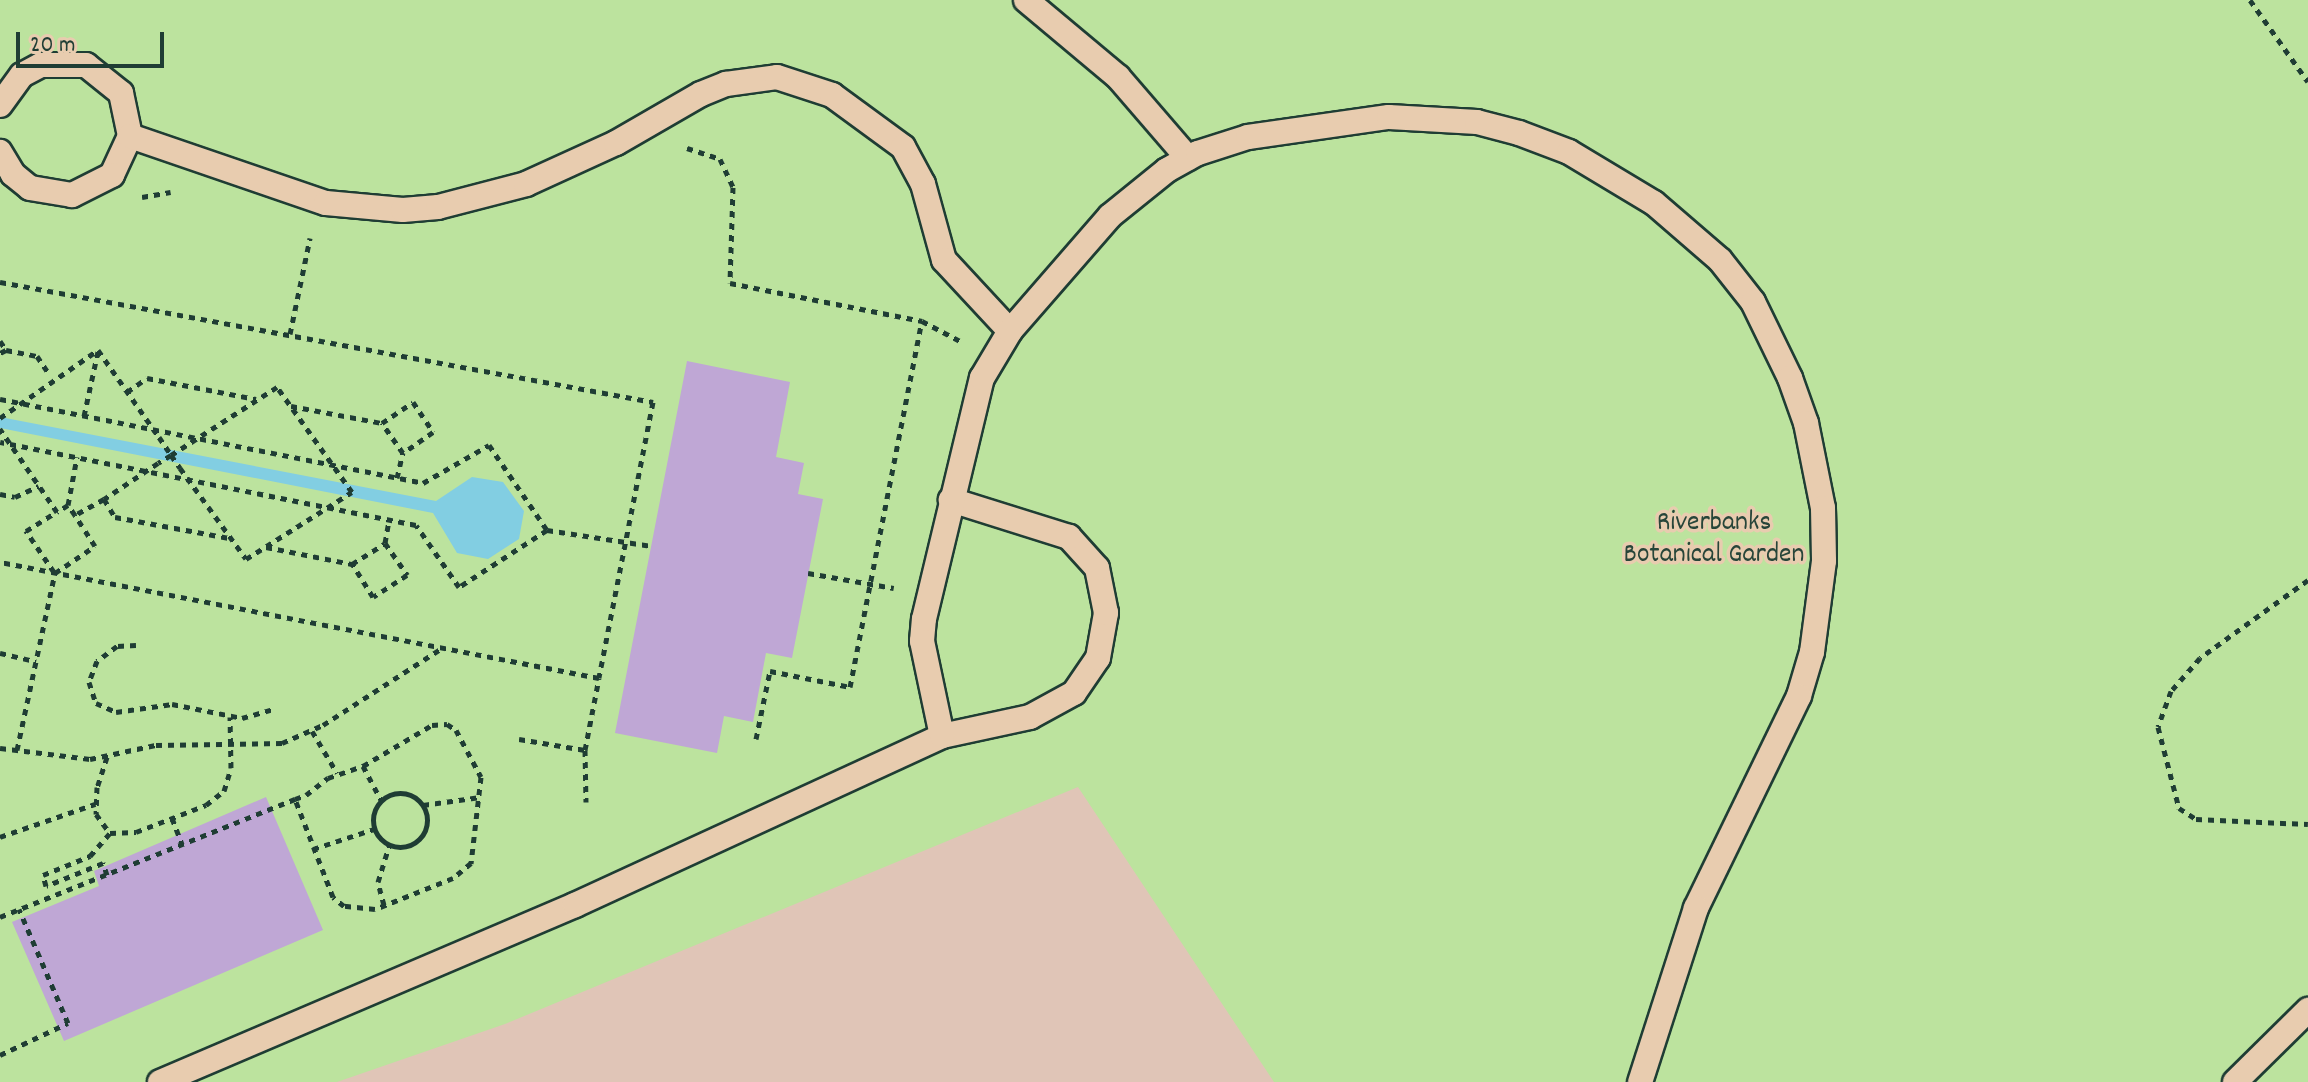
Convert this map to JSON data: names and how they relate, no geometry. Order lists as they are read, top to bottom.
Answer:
{
  "parks": ["Riverbanks Botanical Garden"],
  "scale_bar": "20 m"
}
